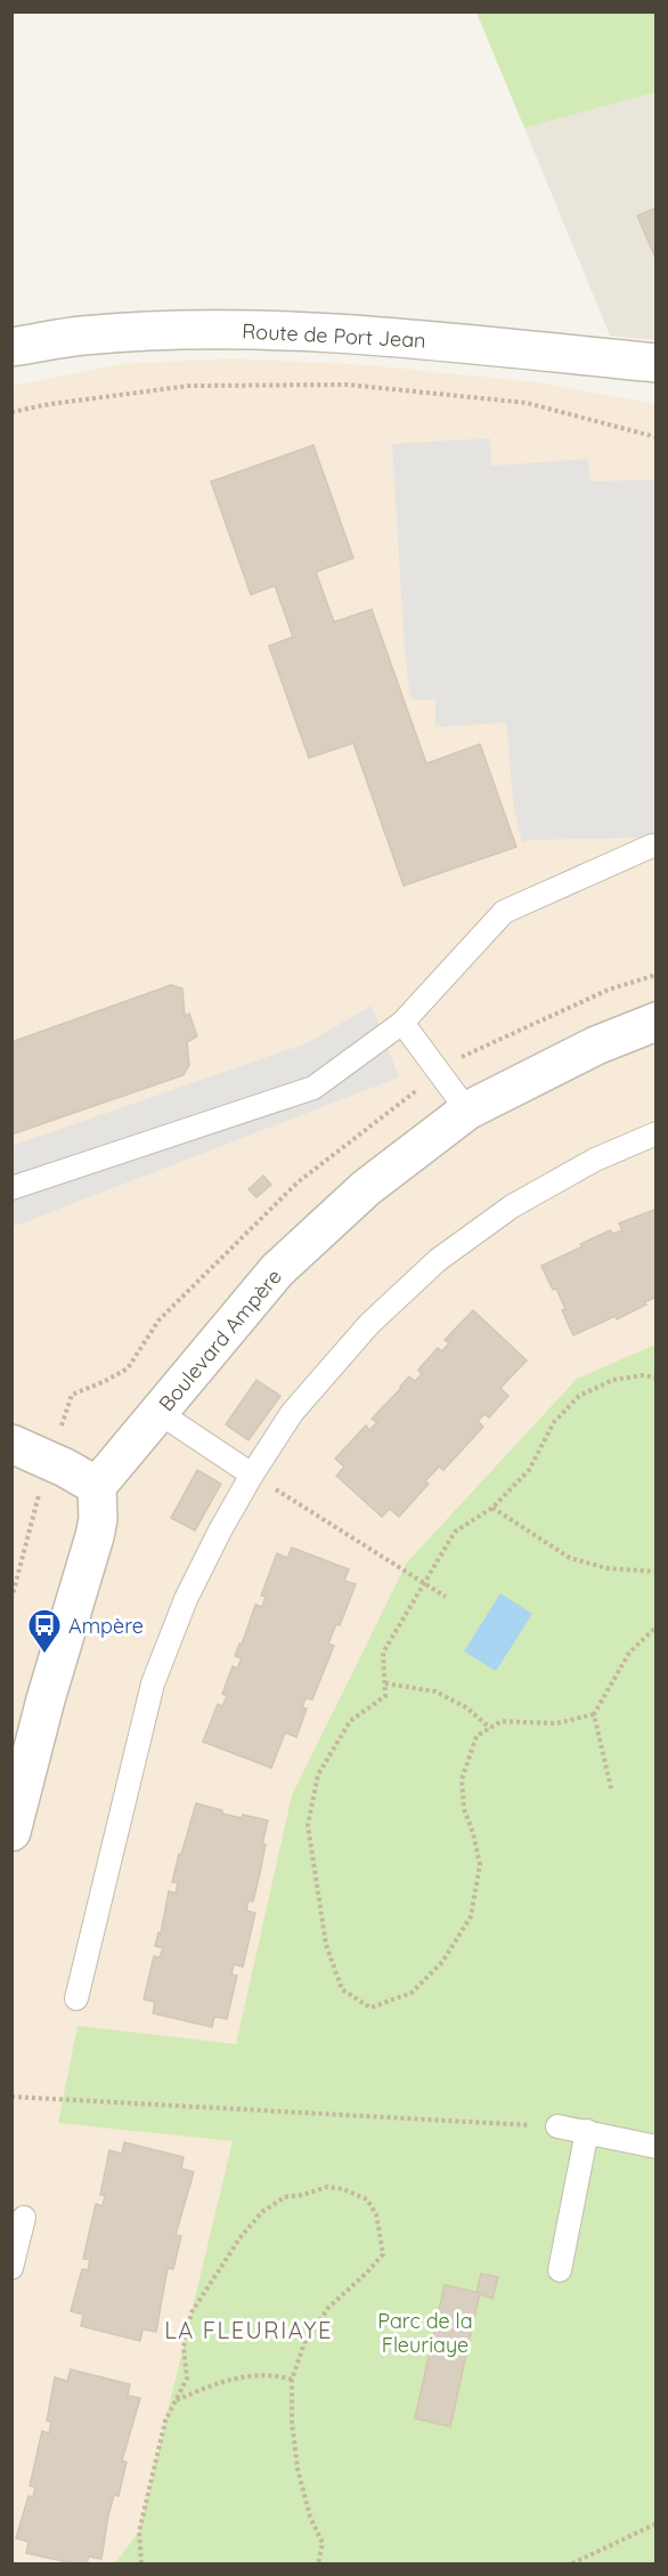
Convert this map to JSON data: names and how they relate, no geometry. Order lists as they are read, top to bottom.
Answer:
{
  "streets": {
    "street": ["Route de Port Jean", "Boulevard Ampère"]
  },
  "districts": ["LA FLEURIAYE"],
  "parks": ["Parc de la Fleuriaye"],
  "places": {
    "bus stop": ["Ampère"]
  }
}
